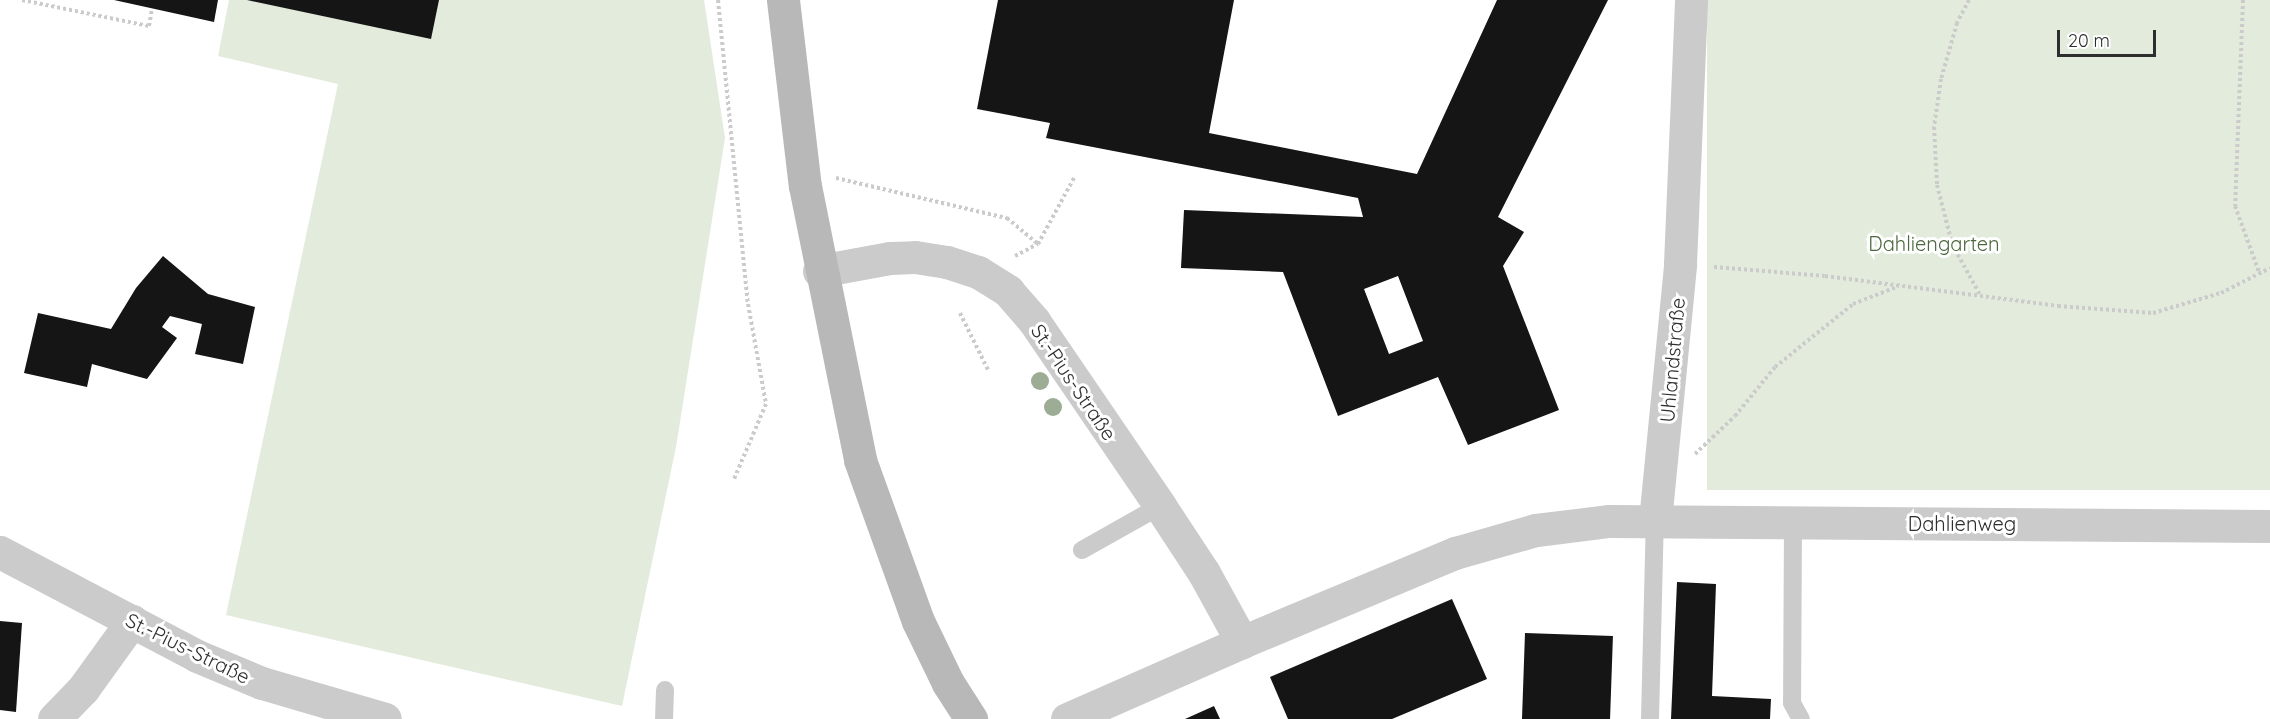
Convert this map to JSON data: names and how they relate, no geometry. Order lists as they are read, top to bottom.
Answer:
{
  "streets": {
    "street": ["Uhlandstraße", "St.-Pius-Straße", "Dahlienweg"]
  },
  "crossings": [
    ["Uhlandstraße", "Dahlienweg"]
  ],
  "parks": ["Dahliengarten"],
  "scale_bar": "20 m"
}
